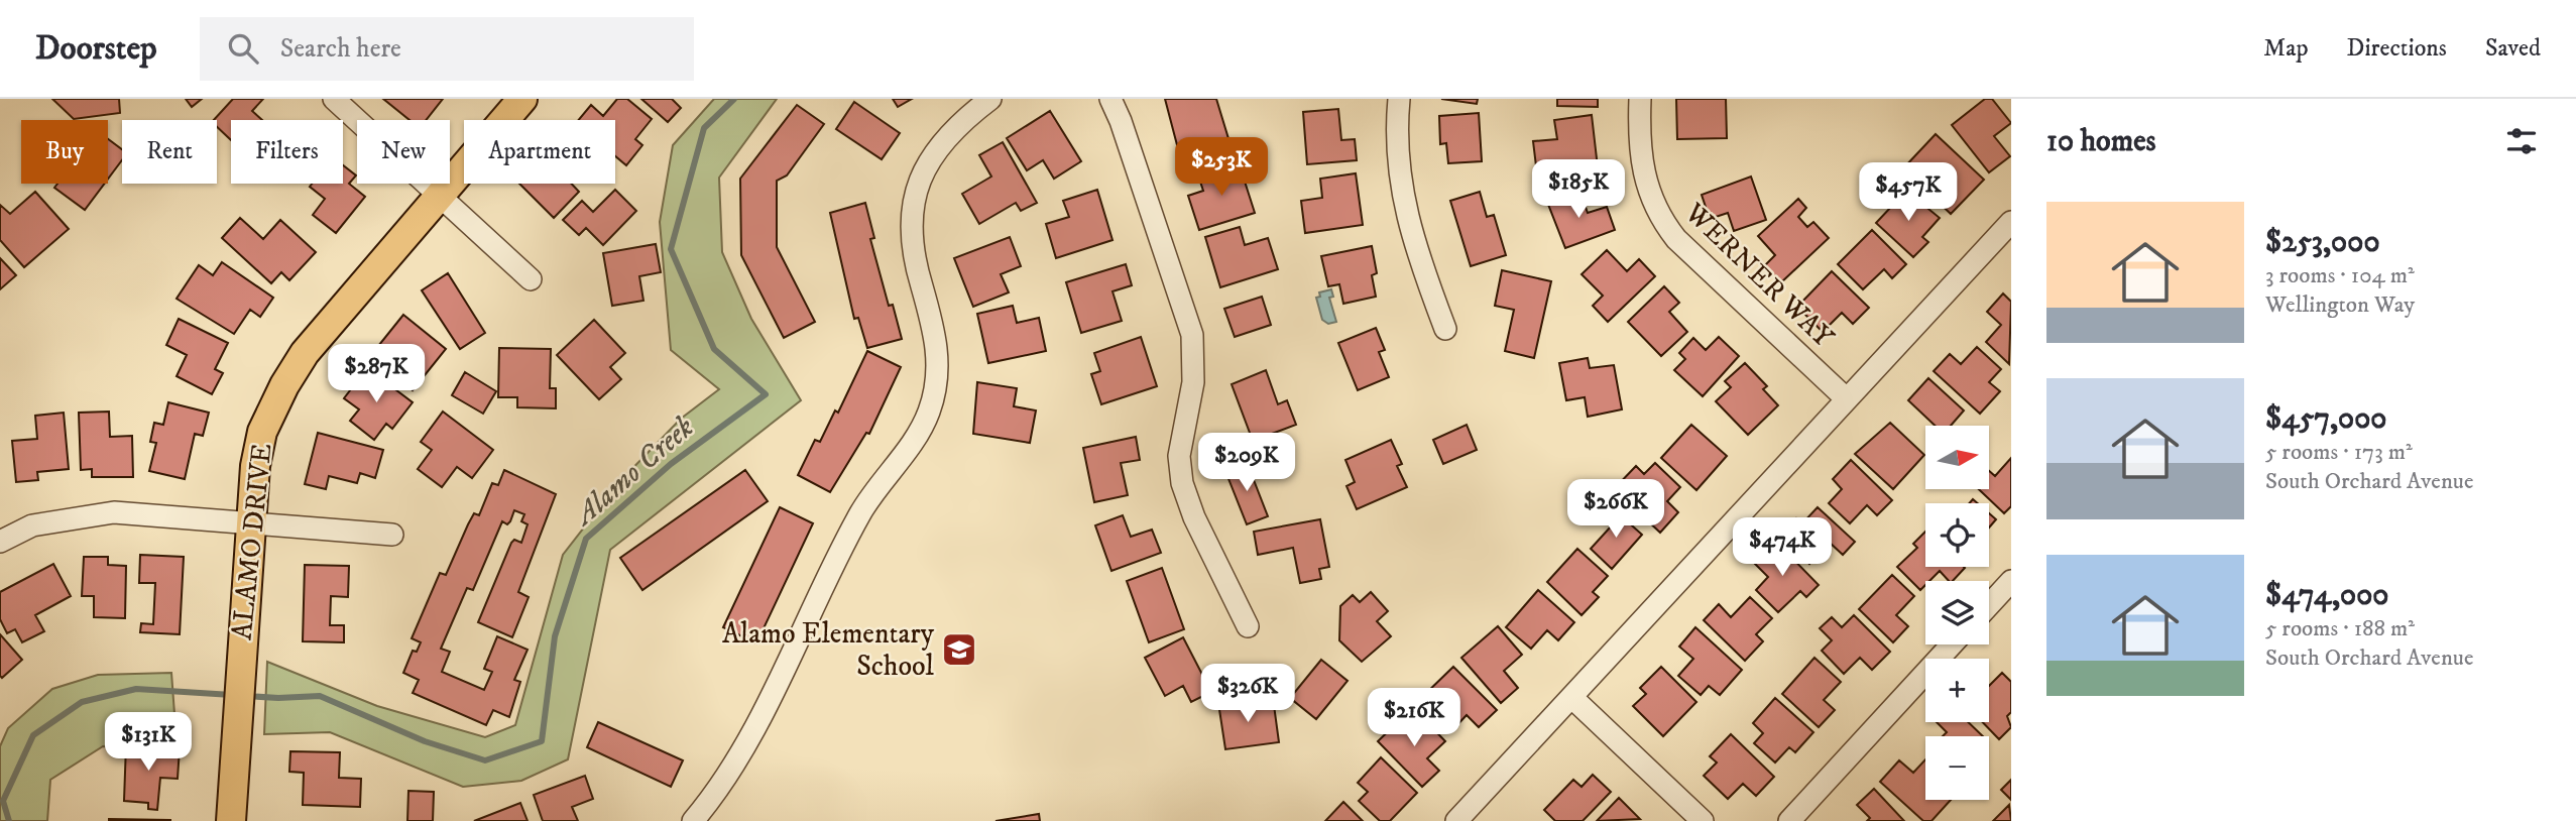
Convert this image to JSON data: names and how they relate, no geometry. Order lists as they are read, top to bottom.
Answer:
{
  "streets": {
    "main road": ["ALAMO DRIVE"],
    "street": ["WERNER WAY"]
  },
  "water": ["Alamo Creek"],
  "places": {
    "school or university": ["Alamo Elementary School"]
  },
  "north": "right",
  "page": {
    "header": "Doorstep",
    "search": "Search here",
    "nav": ["Map", "Directions", "Saved"],
    "heading": "10 homes",
    "chip": [
      "Buy",
      "Rent",
      "Filters",
      "New",
      "Apartment"
    ],
    "price": [
      "$253K",
      "$185K",
      "$457K",
      "$287K",
      "$209K",
      "$266K",
      "$474K",
      "$326K",
      "$216K",
      "$131K"
    ],
    "list": [
      {
        "name": "$253,000",
        "note": "3 rooms · 104 m² · Wellington Way"
      },
      {
        "name": "$457,000",
        "note": "5 rooms · 173 m² · South Orchard Avenue"
      },
      {
        "name": "$474,000",
        "note": "5 rooms · 188 m² · South Orchard Avenue"
      }
    ],
    "map_buttons": ["+", "−"]
  }
}
